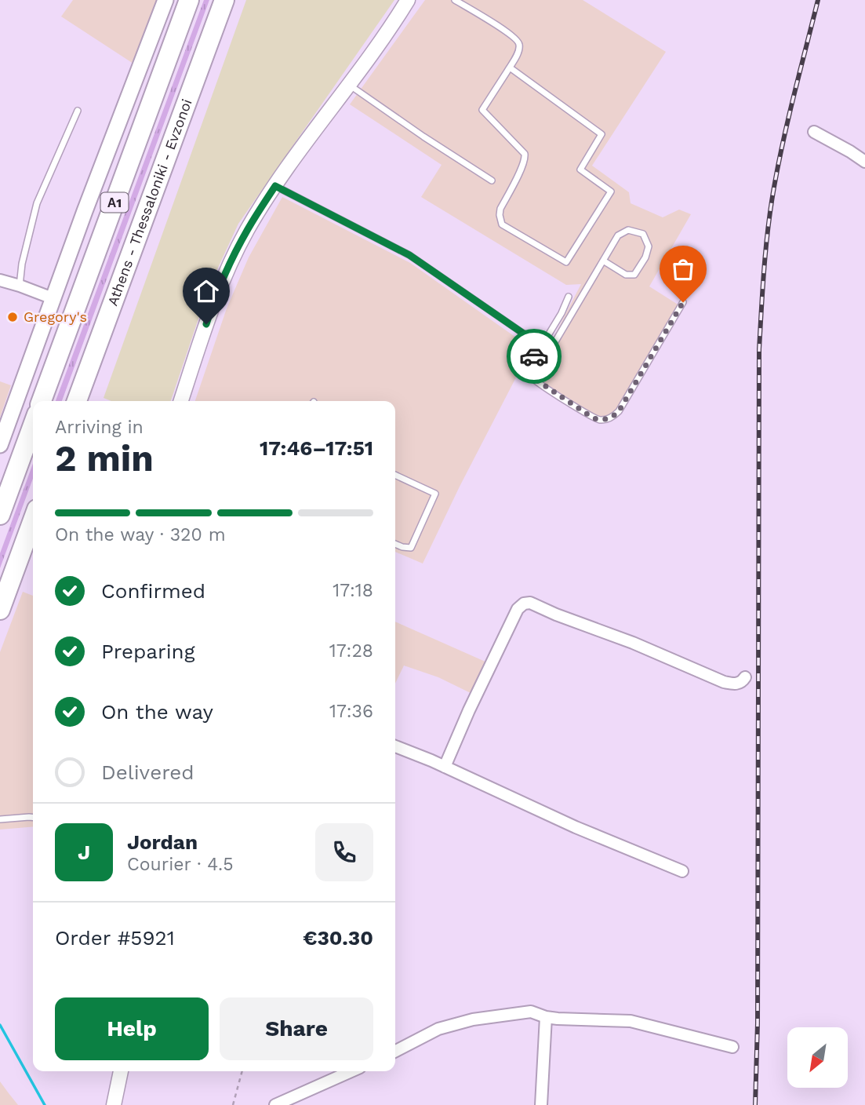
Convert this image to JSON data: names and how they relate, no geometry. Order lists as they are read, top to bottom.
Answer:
{
  "streets": {
    "highway": ["Α1", "Athens - Thessaloniki - Evzonoi"]
  },
  "places": ["Gregory's"],
  "north": "bottom left",
  "page": {
    "heading": ["2 min", "Arriving in", "17:46–17:51"],
    "panel": [
      "Jordan",
      "Courier · 4.5",
      "Order #5921",
      "€30.30"
    ],
    "bar": "On the way · 320 m",
    "list": [
      ["Confirmed", "17:18"],
      ["Preparing", "17:28"],
      ["On the way", "17:36"],
      "Delivered"
    ],
    "round": "J",
    "buttons": ["Help", "Share"]
  }
}
